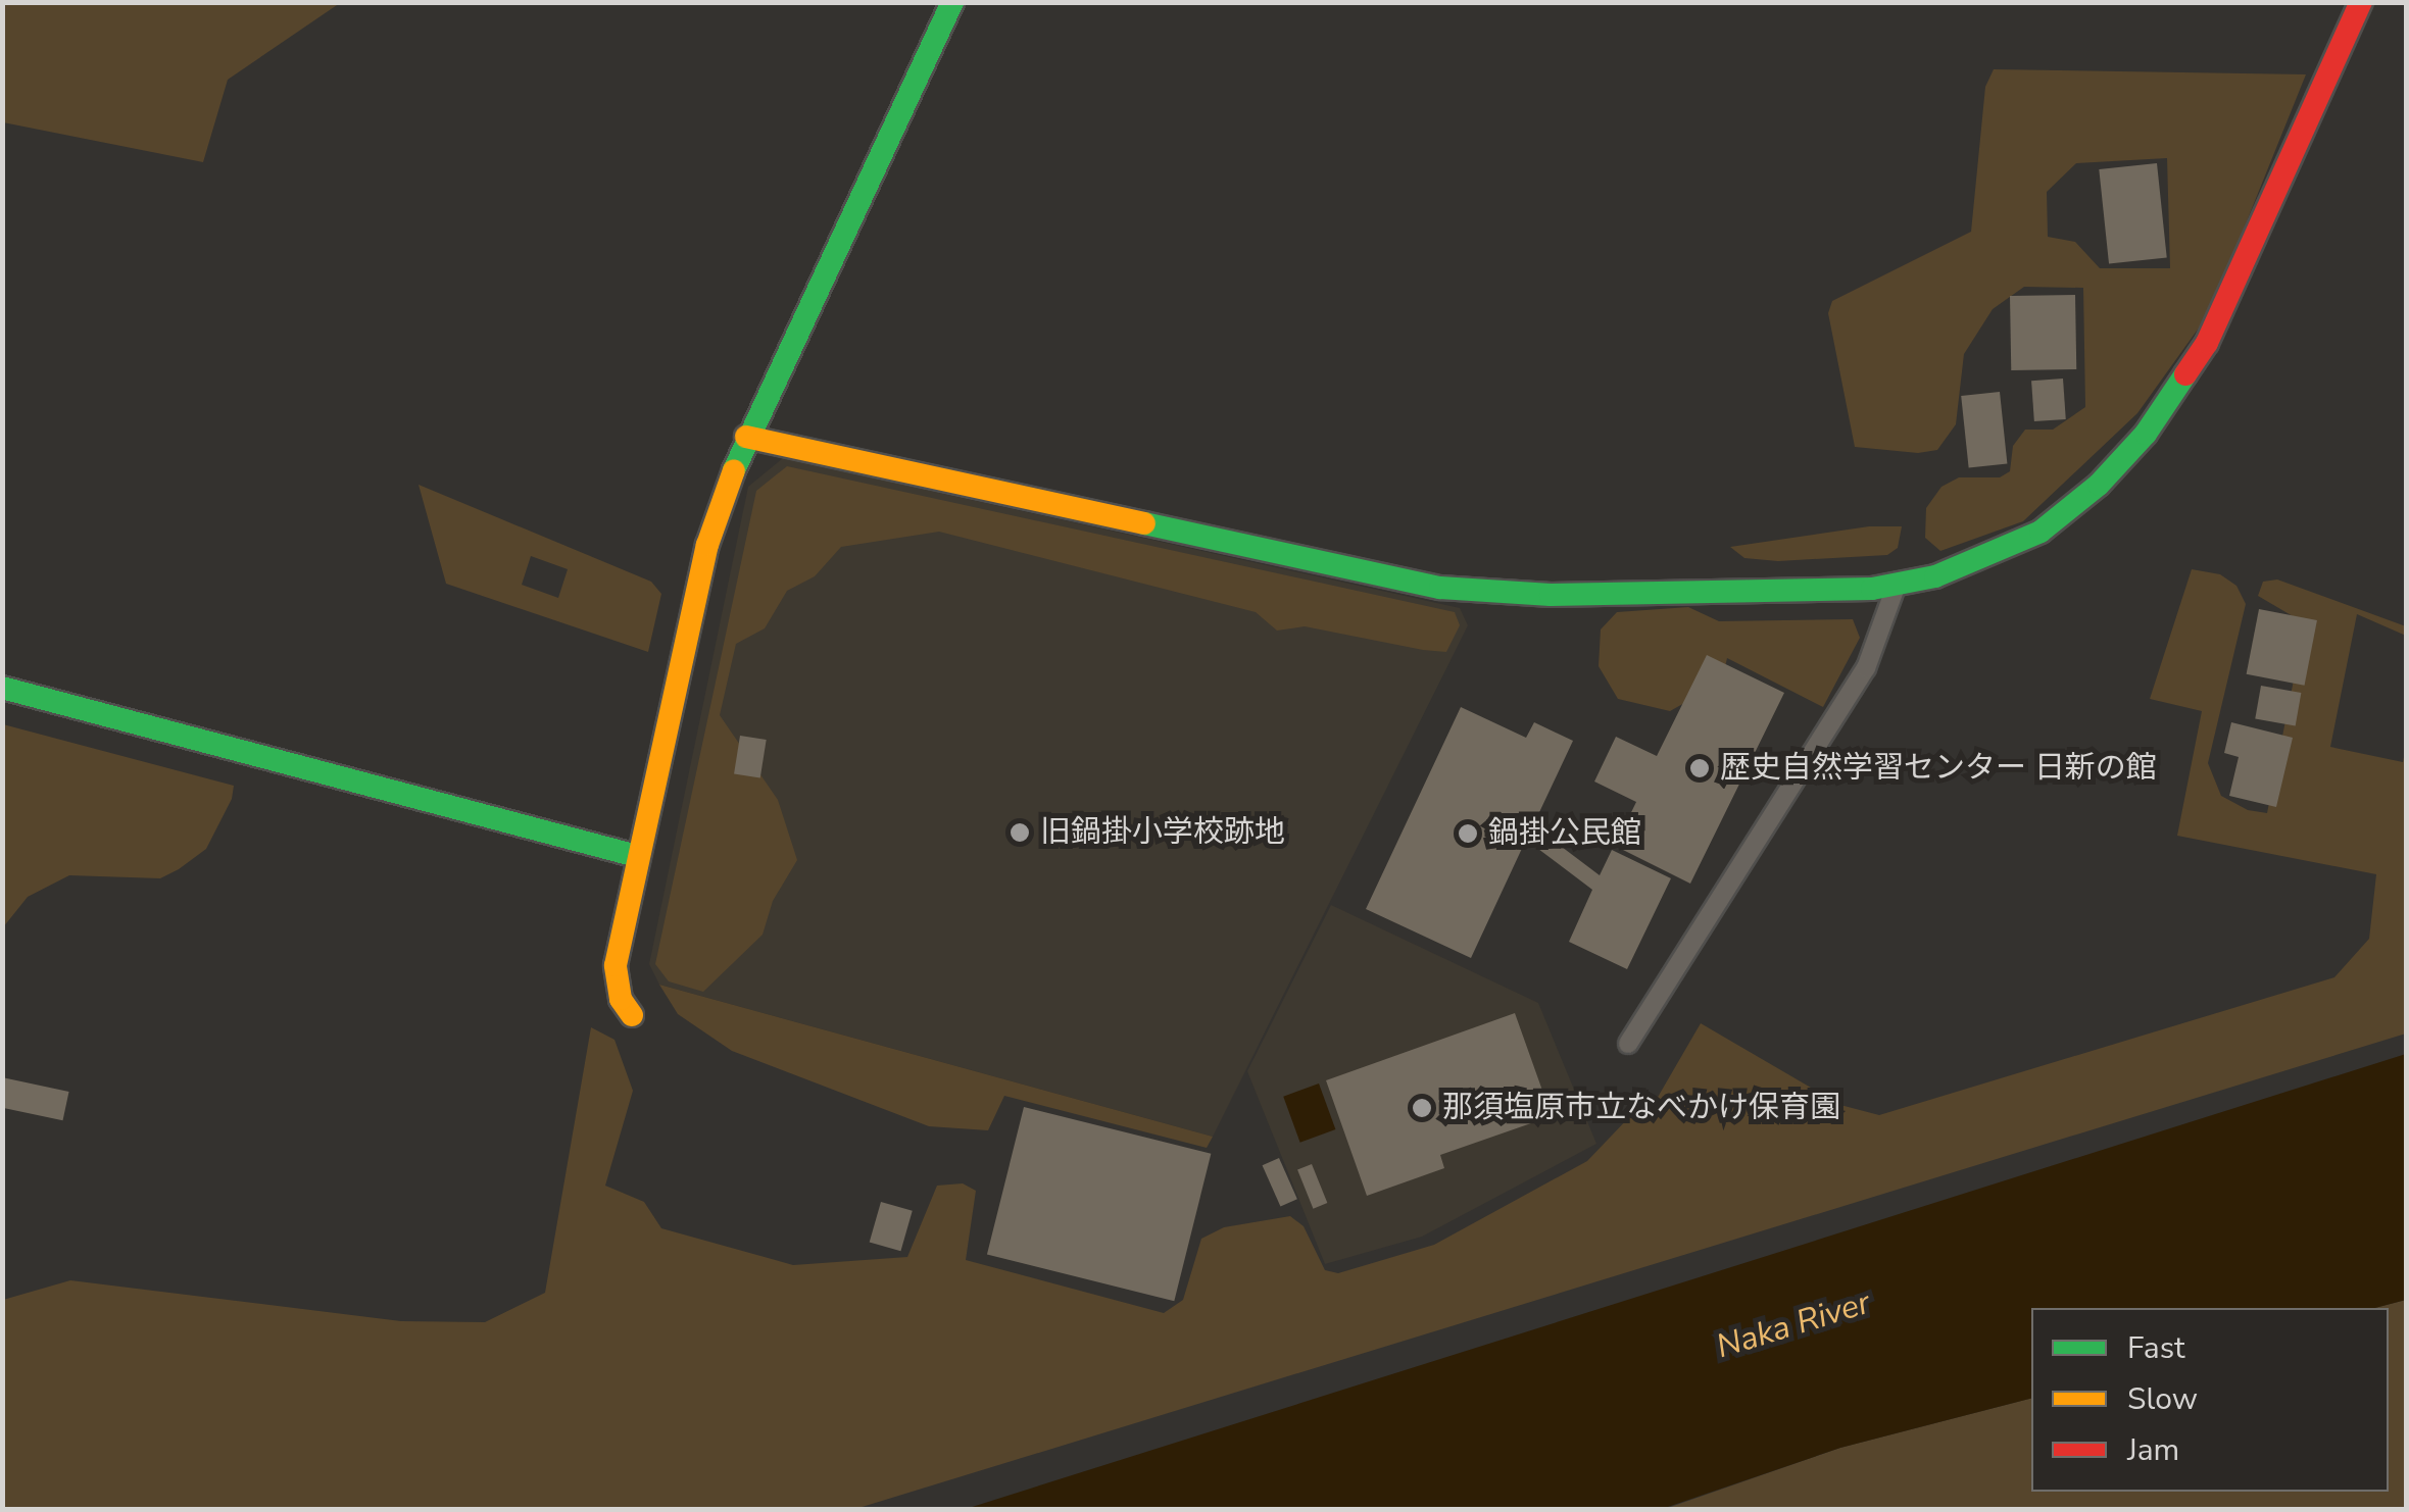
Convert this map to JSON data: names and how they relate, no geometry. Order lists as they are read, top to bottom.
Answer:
{
  "water": ["Naka River"],
  "places": [
    "歴史自然学習センター 日新の館",
    "旧鍋掛小学校跡地",
    "鍋掛公民館",
    "那須塩原市立なべかけ保育園"
  ],
  "legend": ["Fast", "Slow", "Jam"]
}
